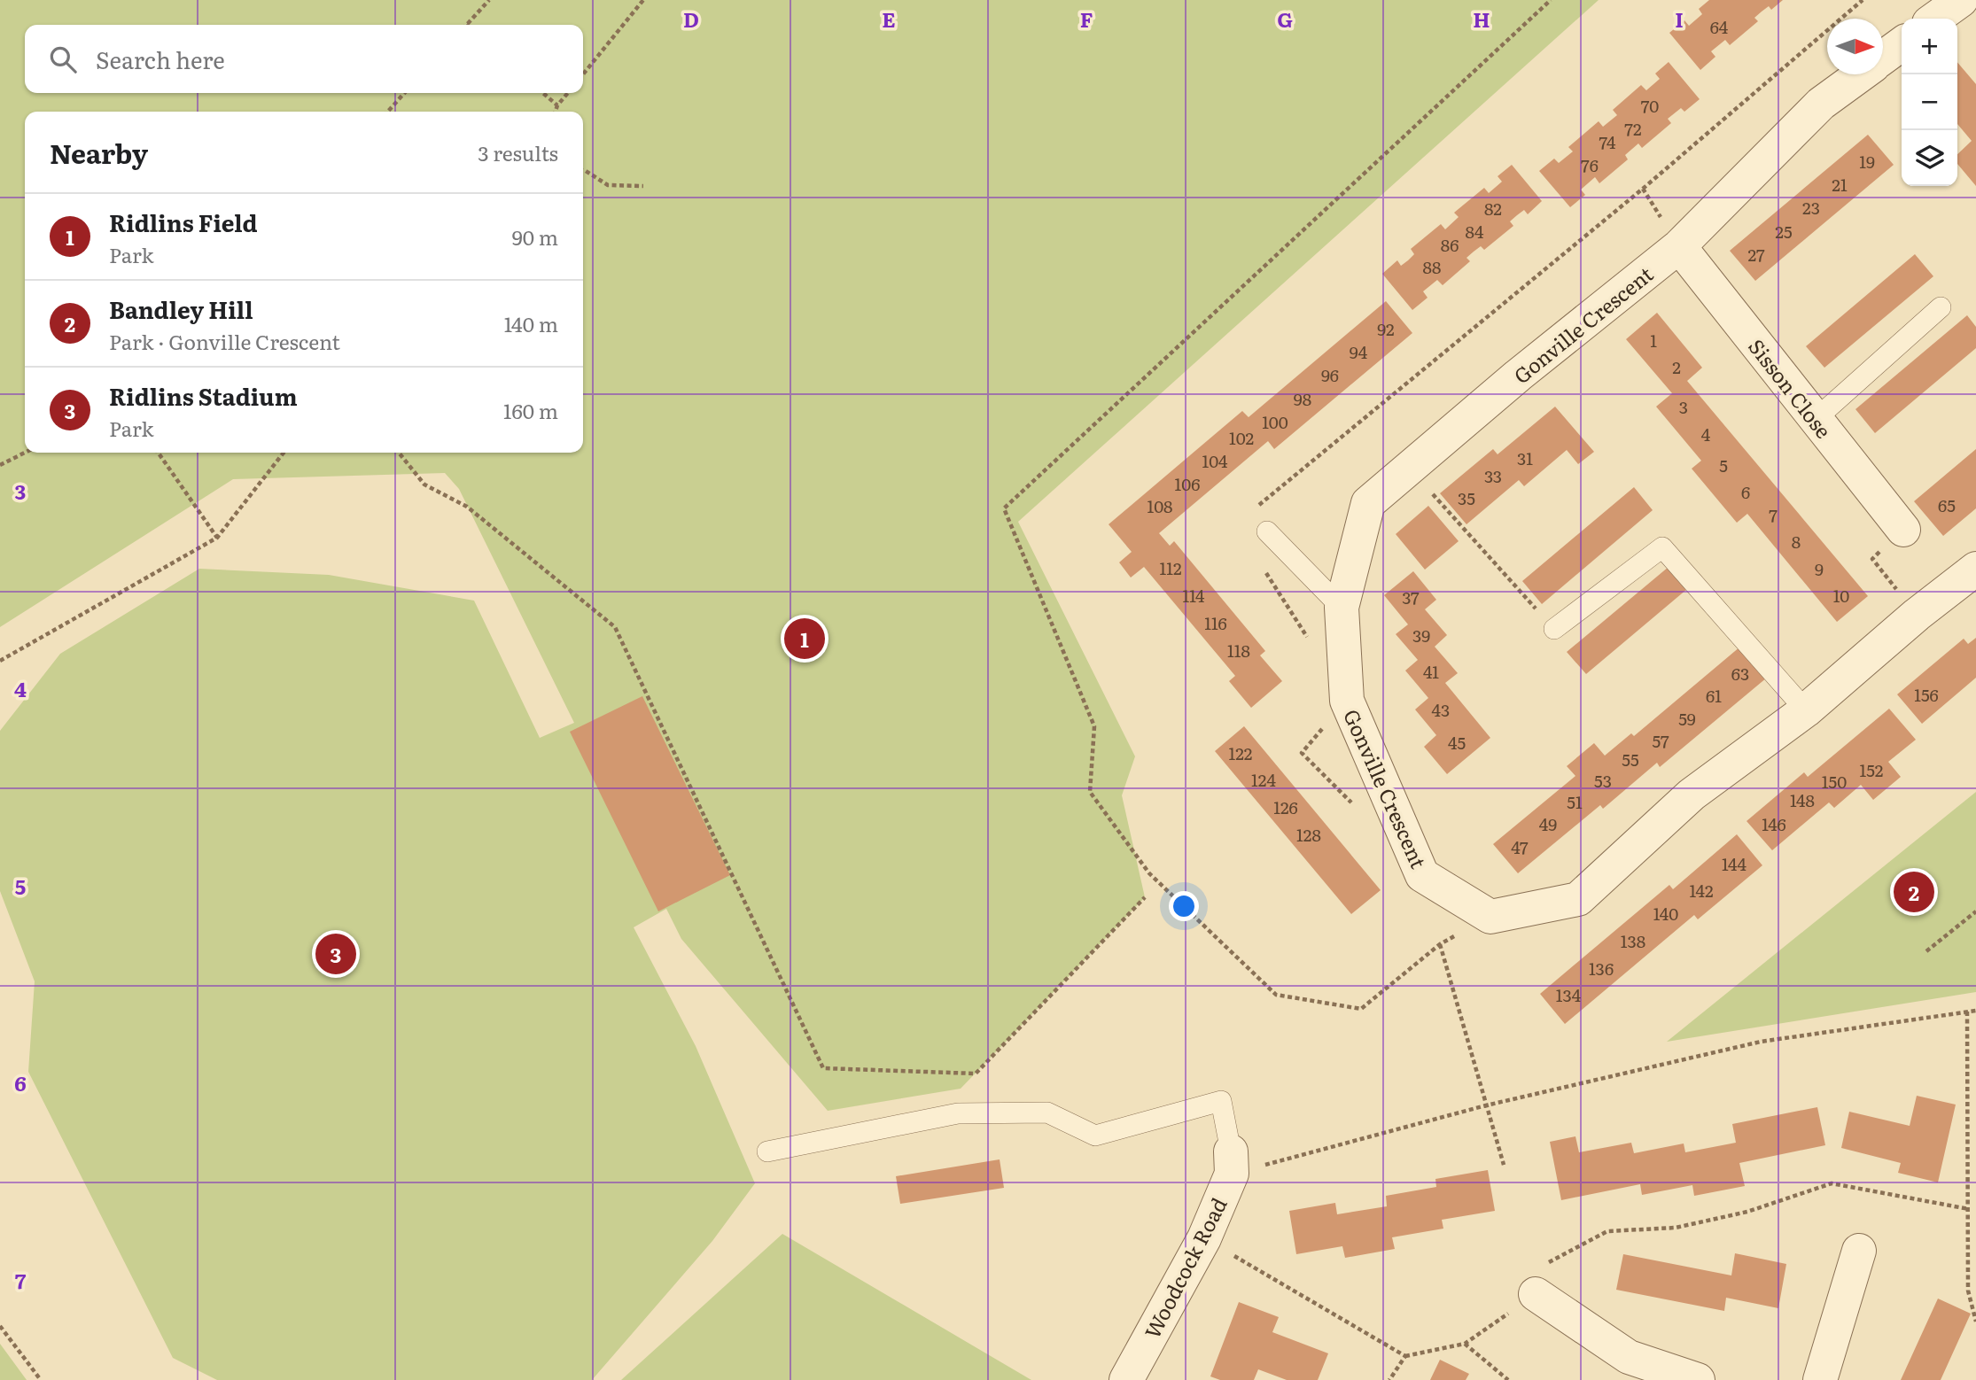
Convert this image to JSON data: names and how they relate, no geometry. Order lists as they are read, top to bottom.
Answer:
{
  "streets": {
    "street": ["Gonville Crescent", "Sisson Close", "Woodcock Road"]
  },
  "crossings": [
    ["Gonville Crescent", "Sisson Close"]
  ],
  "house_numbers": [
    "64",
    "70",
    "72",
    "74",
    "19",
    "76",
    "21",
    "23",
    "82",
    "84",
    "25",
    "86",
    "27",
    "88",
    "92",
    "1",
    "94",
    "2",
    "96",
    "98",
    "3",
    "100",
    "4",
    "102",
    "31",
    "104",
    "5",
    "33",
    "106",
    "6",
    "35",
    "65",
    "108",
    "7",
    "8",
    "112",
    "9",
    "114",
    "10",
    "37",
    "116",
    "39",
    "118",
    "41",
    "63",
    "156",
    "61",
    "43",
    "59",
    "57",
    "45",
    "122",
    "55",
    "152",
    "124",
    "53",
    "150",
    "148",
    "51",
    "126",
    "49",
    "146",
    "128",
    "47",
    "144",
    "142",
    "140",
    "138",
    "136",
    "134"
  ],
  "north": "right",
  "page": {
    "map_buttons": ["+", "−"],
    "search": "Search here",
    "heading": ["Nearby", "3 results"],
    "list": [
      {
        "mark": "1",
        "name": "Ridlins Field",
        "note": "Park",
        "value": "90 m"
      },
      {
        "mark": "2",
        "name": "Bandley Hill",
        "note": "Park · Gonville Crescent",
        "value": "140 m"
      },
      {
        "mark": "3",
        "name": "Ridlins Stadium",
        "note": "Park",
        "value": "160 m"
      }
    ],
    "pins": ["1", "2", "3"]
  },
  "grid": {
    "columns": [
      "D",
      "E",
      "F",
      "G",
      "H",
      "I"
    ],
    "rows": [
      "3",
      "4",
      "5",
      "6",
      "7"
    ]
  }
}
